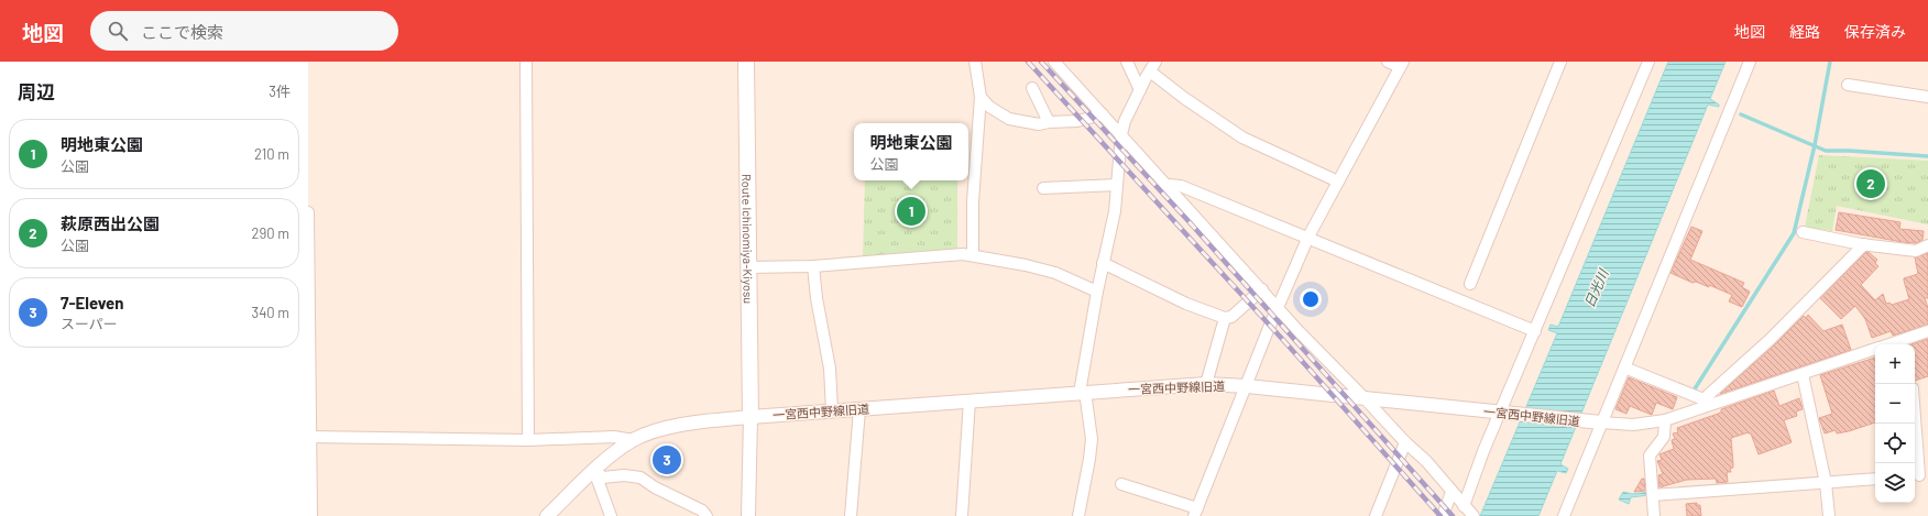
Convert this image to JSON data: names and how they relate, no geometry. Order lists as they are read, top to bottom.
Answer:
{
  "streets": {
    "main road": ["Route Ichinomiya-Kiyosu"],
    "street": ["一宮西中野線旧道"]
  },
  "crossings": [
    ["Route Ichinomiya-Kiyosu", "一宮西中野線旧道"]
  ],
  "water": ["日光川"],
  "page": {
    "header": "地図",
    "search": "ここで検索",
    "nav": ["地図", "経路", "保存済み"],
    "heading": ["周辺", "3件"],
    "list": [
      {
        "mark": "1",
        "name": "明地東公園",
        "note": "公園",
        "value": "210 m"
      },
      {
        "mark": "2",
        "name": "萩原西出公園",
        "note": "公園",
        "value": "290 m"
      },
      {
        "mark": "3",
        "name": "7-Eleven",
        "note": "スーパー",
        "value": "340 m"
      }
    ],
    "popup": ["明地東公園", "公園"],
    "pins": ["2", "1", "3"],
    "map_buttons": ["+", "−"]
  }
}
